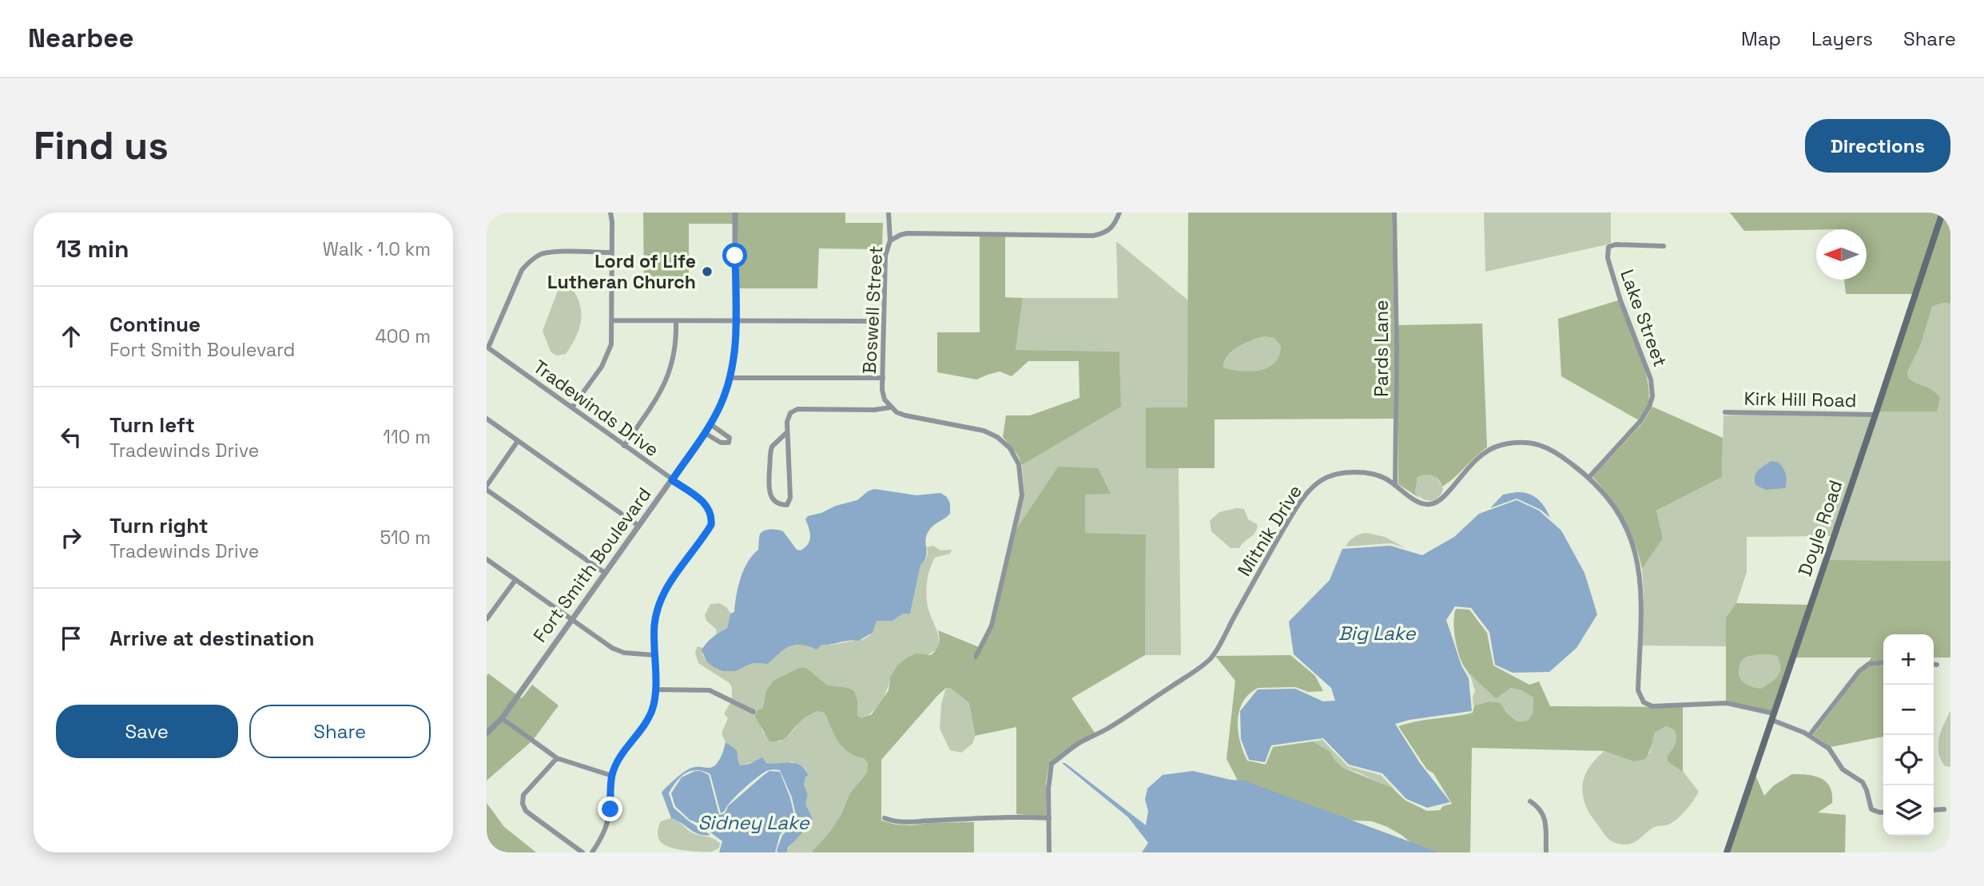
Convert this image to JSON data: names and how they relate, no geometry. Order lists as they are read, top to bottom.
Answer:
{
  "streets": {
    "main road": ["Doyle Road"],
    "street": [
      "Boswell Street",
      "Lake Street",
      "Pards Lane",
      "Kirk Hill Road",
      "Tradewinds Drive",
      "Mitnik Drive",
      "Fort Smith Boulevard"
    ]
  },
  "crossings": [
    ["Lake Street", "Mitnik Drive"],
    ["Pards Lane", "Mitnik Drive"],
    ["Kirk Hill Road", "Doyle Road"],
    ["Tradewinds Drive", "Fort Smith Boulevard"],
    ["Doyle Road", "Mitnik Drive"]
  ],
  "water": ["Big Lake", "Sidney Lake"],
  "places": ["Lord of Life Lutheran Church"],
  "north": "left",
  "page": {
    "header": "Nearbee",
    "nav": ["Map", "Layers", "Share"],
    "buttons": [
      "Directions",
      ["Save", "Share"]
    ],
    "title": "Find us",
    "heading": ["13 min", "Walk · 1.0 km"],
    "list": [
      ["Continue", "Fort Smith Boulevard", "400 m"],
      ["Turn left", "Tradewinds Drive", "110 m"],
      ["Turn right", "Tradewinds Drive", "510 m"],
      "Arrive at destination"
    ],
    "map_buttons": ["+", "−"]
  }
}
